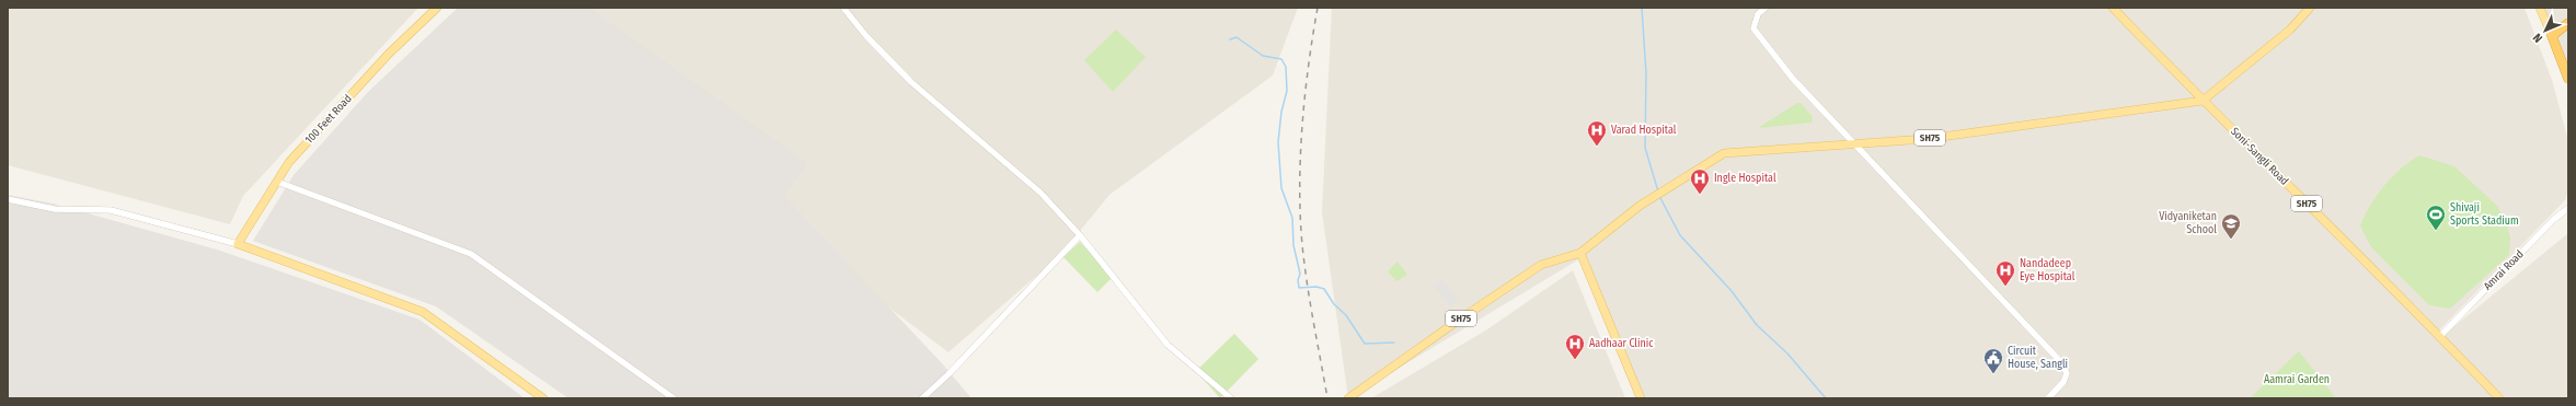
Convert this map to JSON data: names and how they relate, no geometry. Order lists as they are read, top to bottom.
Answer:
{
  "streets": {
    "main road": ["100 Feet Road", "SH75", "Soni-Sangli Road"],
    "street": ["Amrai Road"]
  },
  "crossings": [
    ["SH75", "Soni-Sangli Road"],
    ["Soni-Sangli Road", "Amrai Road"]
  ],
  "parks": ["Aamrai Garden"],
  "places": {
    "hospital": [
      "Varad Hospital",
      "Ingle Hospital",
      "Nandadeep Eye Hospital",
      "Aadhaar Clinic"
    ],
    "sports": ["Shivaji Sports Stadium"],
    "school or university": ["Vidyaniketan School"],
    "public building": ["Circuit House, Sangli"]
  },
  "north": "bottom left"
}
